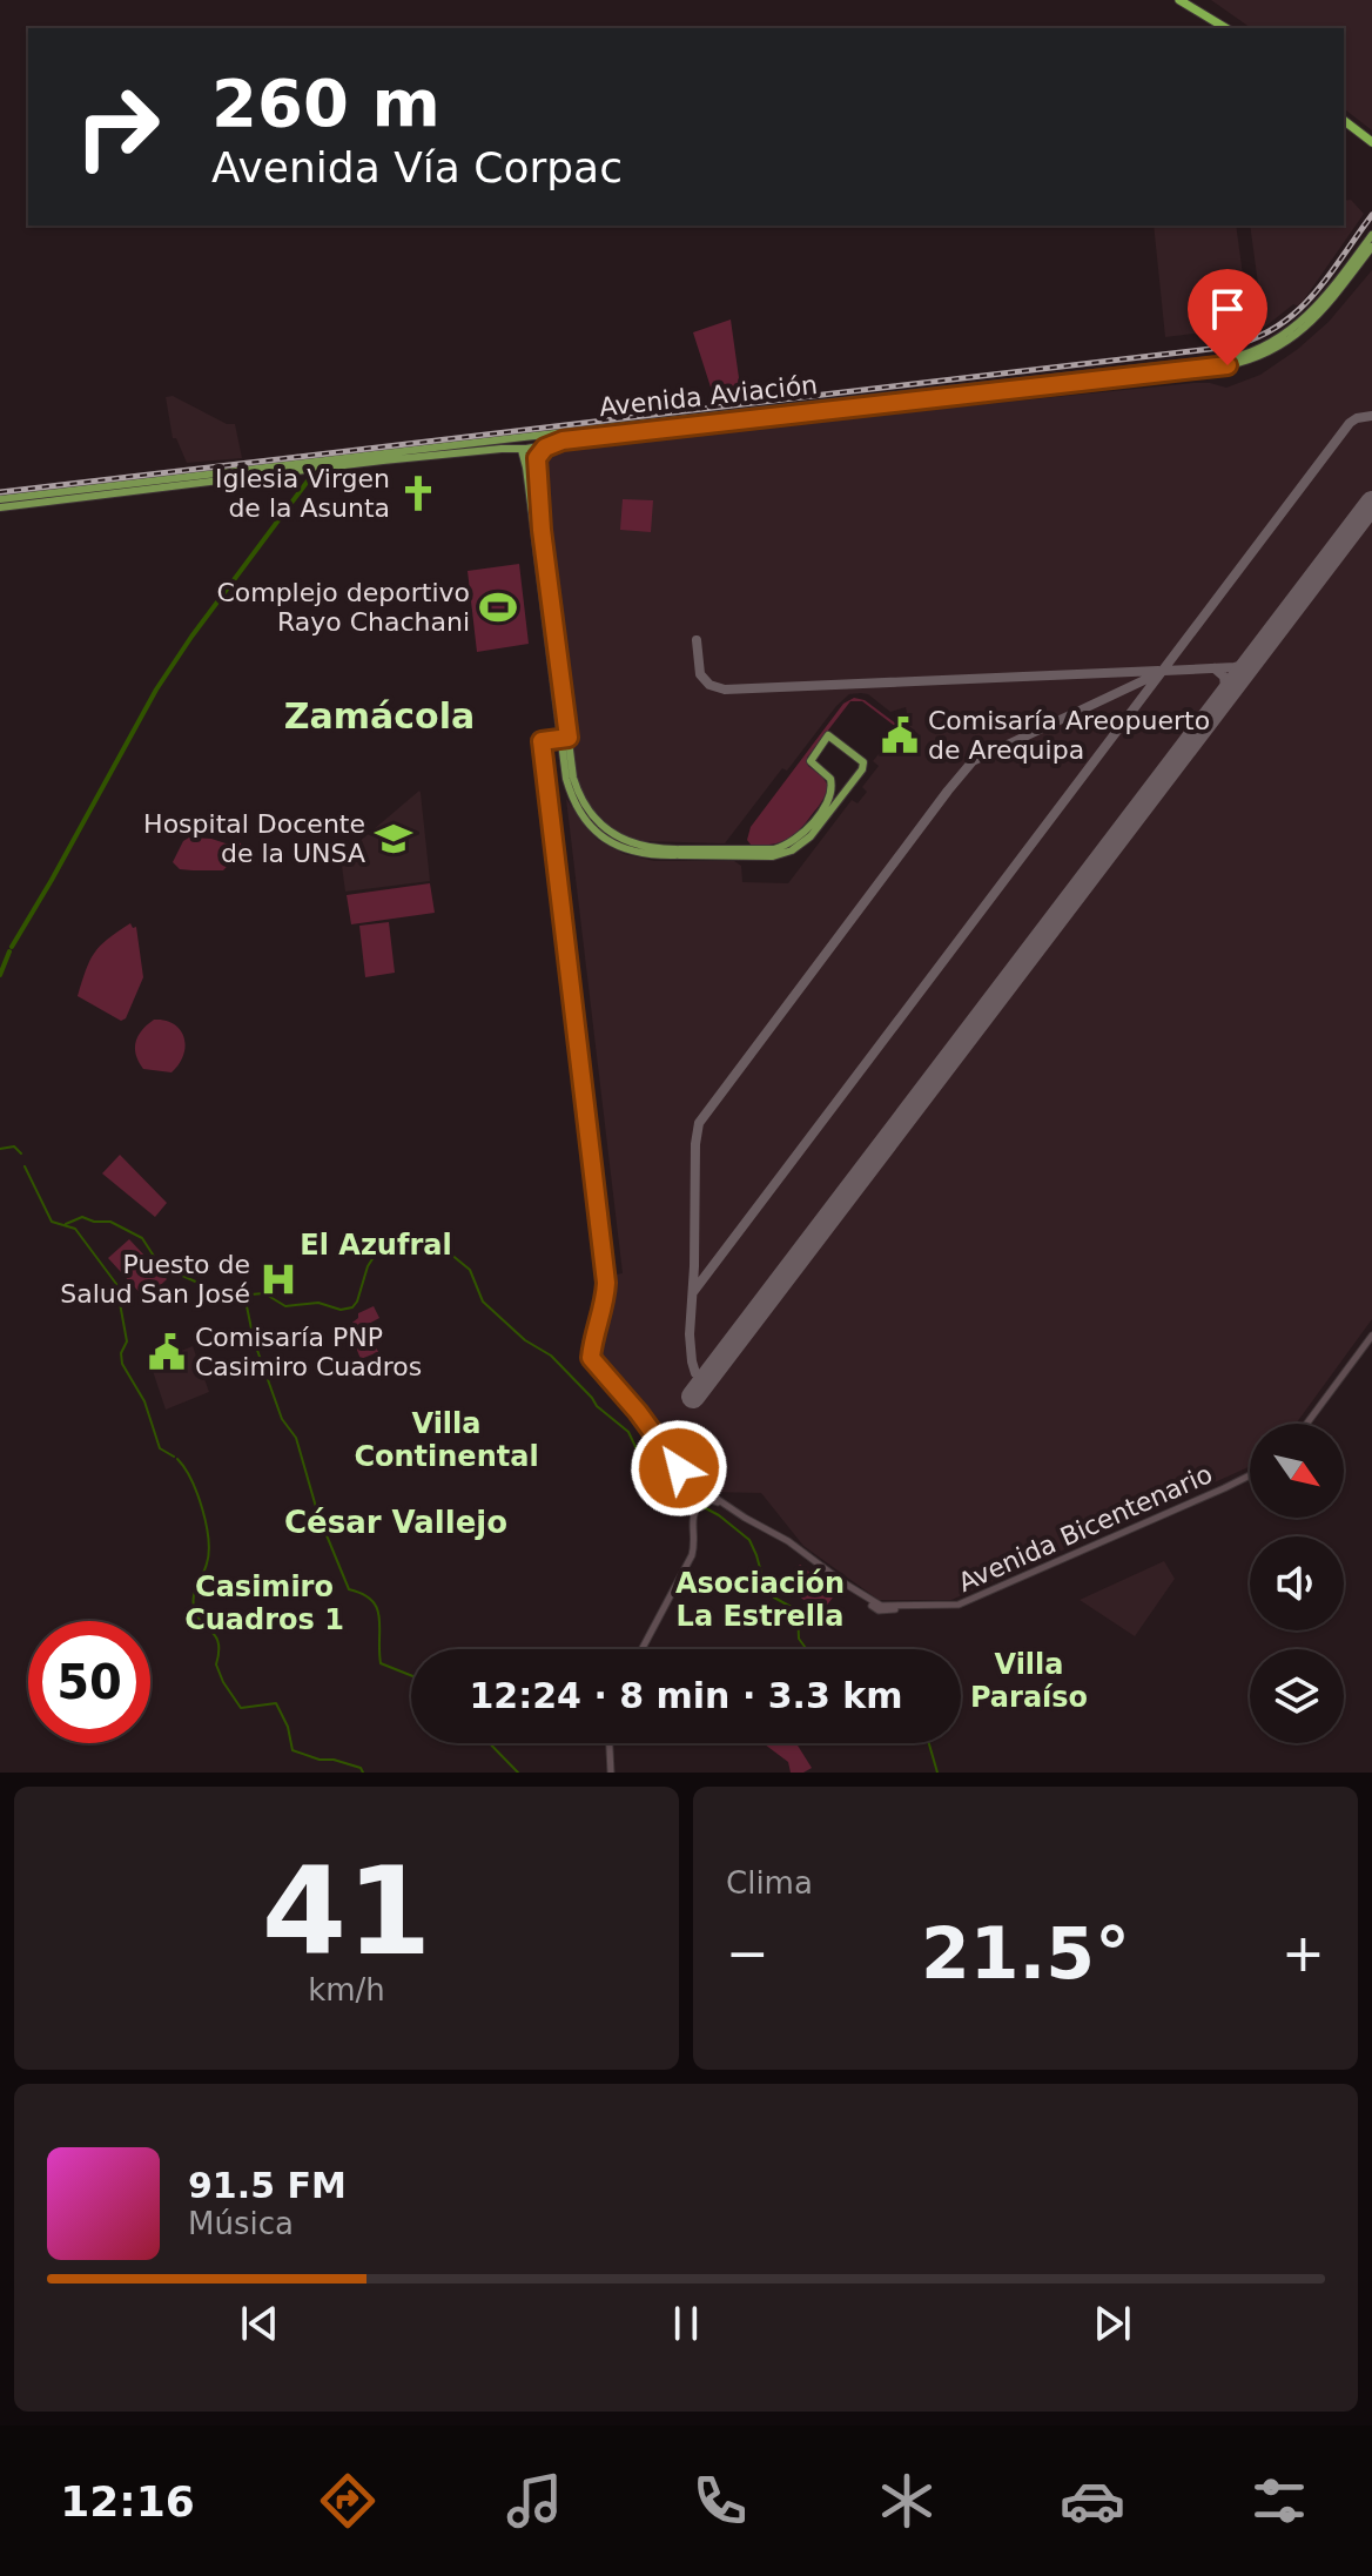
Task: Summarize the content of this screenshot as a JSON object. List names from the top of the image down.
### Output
{
  "streets": {
    "main road": ["Avenida Aviación", "Avenida Bicentenario"]
  },
  "districts": [
    "Zamácola",
    "El Azufral",
    "Villa Continental",
    "César Vallejo",
    "Asociación La Estrella",
    "Casimiro Cuadros 1",
    "Villa Paraíso"
  ],
  "places": {
    "church": ["Iglesia Virgen de la Asunta"],
    "sports": ["Complejo deportivo Rayo Chachani"],
    "public building": ["Comisaría Areopuerto de Arequipa", "Comisaría PNP Casimiro Cuadros"],
    "school or university": ["Hospital Docente de la UNSA"],
    "hospital": ["Puesto de Salud San José"]
  },
  "north": "bottom right",
  "page": {
    "turn": ["260 m", "Avenida Vía Corpac"],
    "limit": "50",
    "trip": "12:24 · 8 min · 3.3 km",
    "tile": [
      ["41", "km/h"],
      "Clima"
    ],
    "heat": ["−", "21.5°", "+"],
    "song": ["91.5 FM", "Música"],
    "tabs": "12:16"
  }
}
